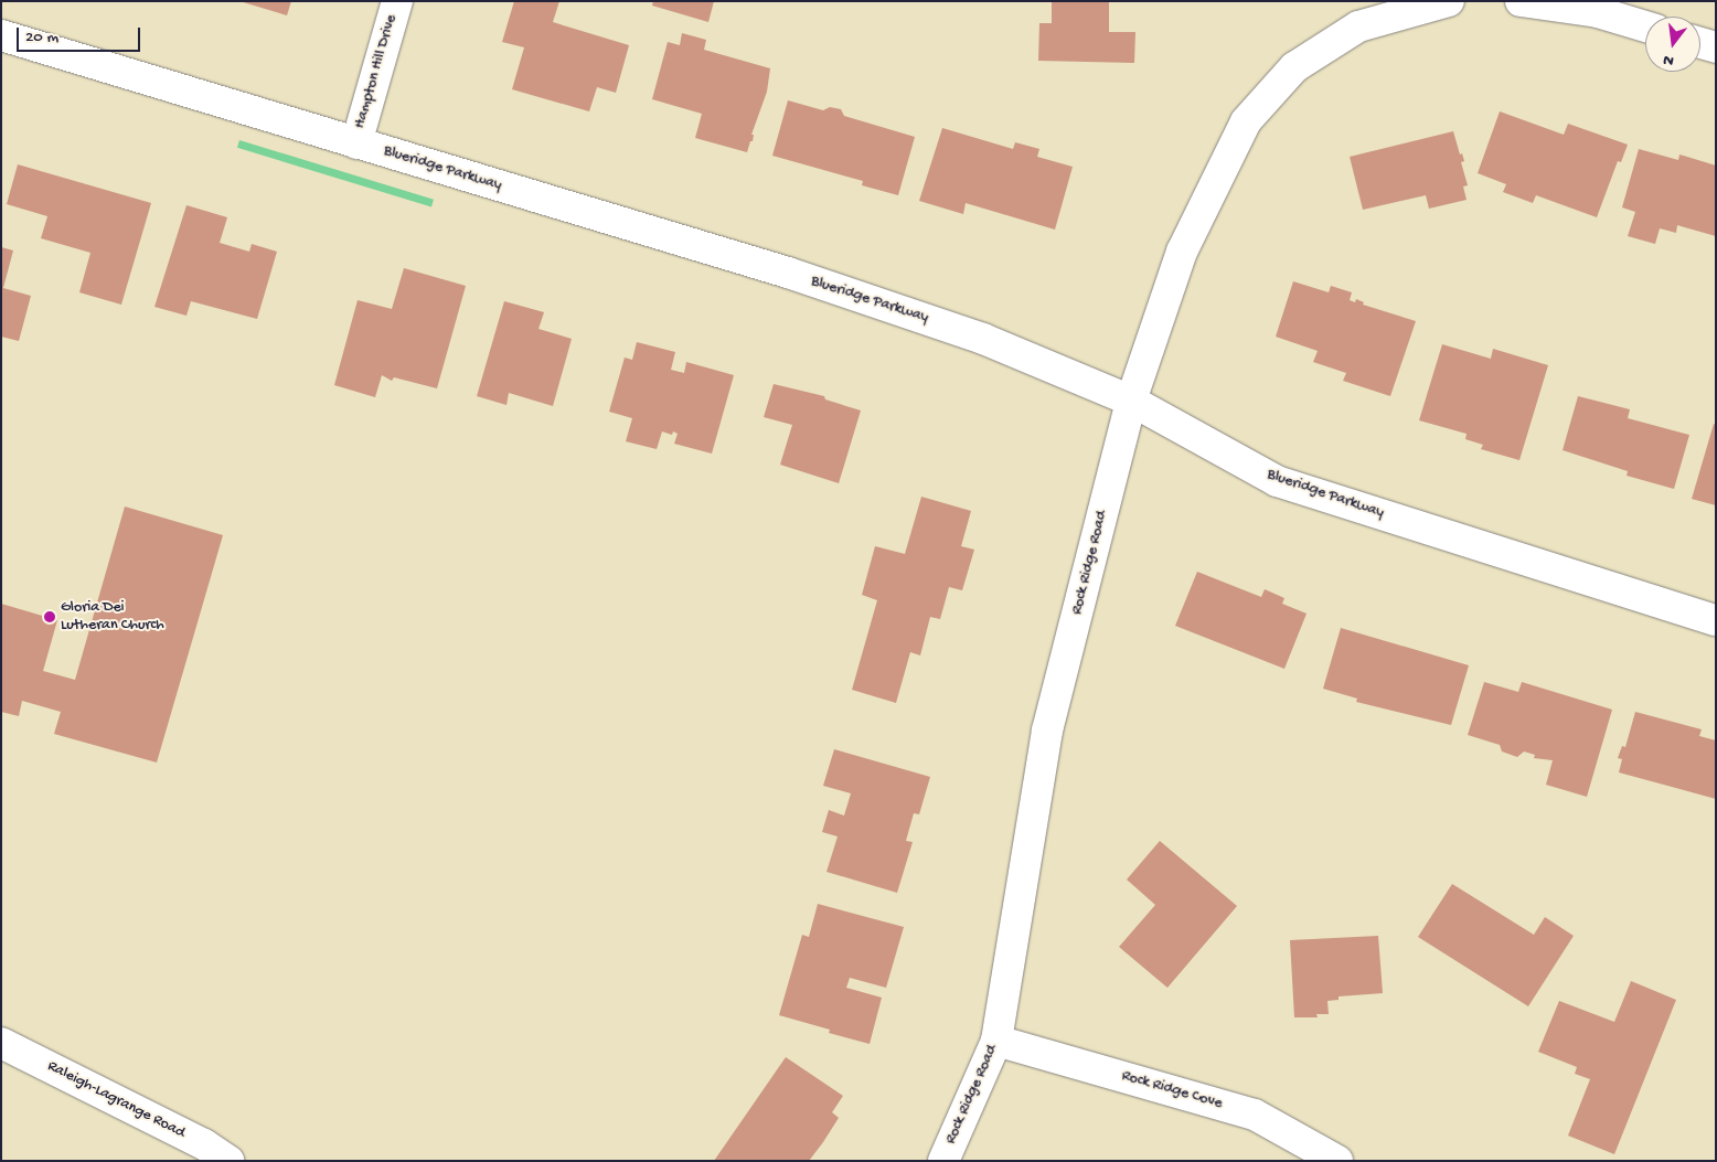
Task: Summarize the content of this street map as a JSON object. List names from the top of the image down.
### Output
{
  "streets": {
    "street": [
      "Hampton Hill Drive",
      "Blueridge Parkway",
      "Rock Ridge Road",
      "Rock Ridge Cove",
      "Raleigh-Lagrange Road"
    ]
  },
  "crossings": [
    ["Hampton Hill Drive", "Blueridge Parkway"],
    ["Blueridge Parkway", "Rock Ridge Road"],
    ["Rock Ridge Road", "Rock Ridge Cove"]
  ],
  "places": ["Gloria Dei Lutheran Church"],
  "scale_bar": "20 m",
  "north": "bottom"
}
